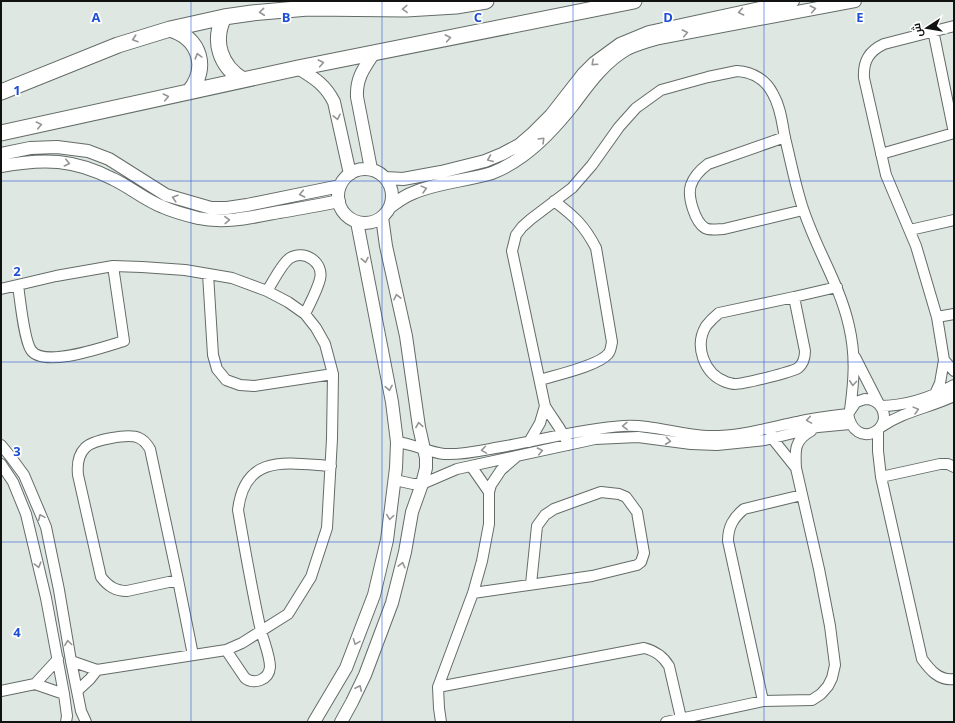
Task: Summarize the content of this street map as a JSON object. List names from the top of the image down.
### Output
{
  "north": "left",
  "grid": {
    "columns": [
      "A",
      "B",
      "C",
      "D",
      "E"
    ],
    "rows": [
      "1",
      "2",
      "3",
      "4"
    ]
  }
}
